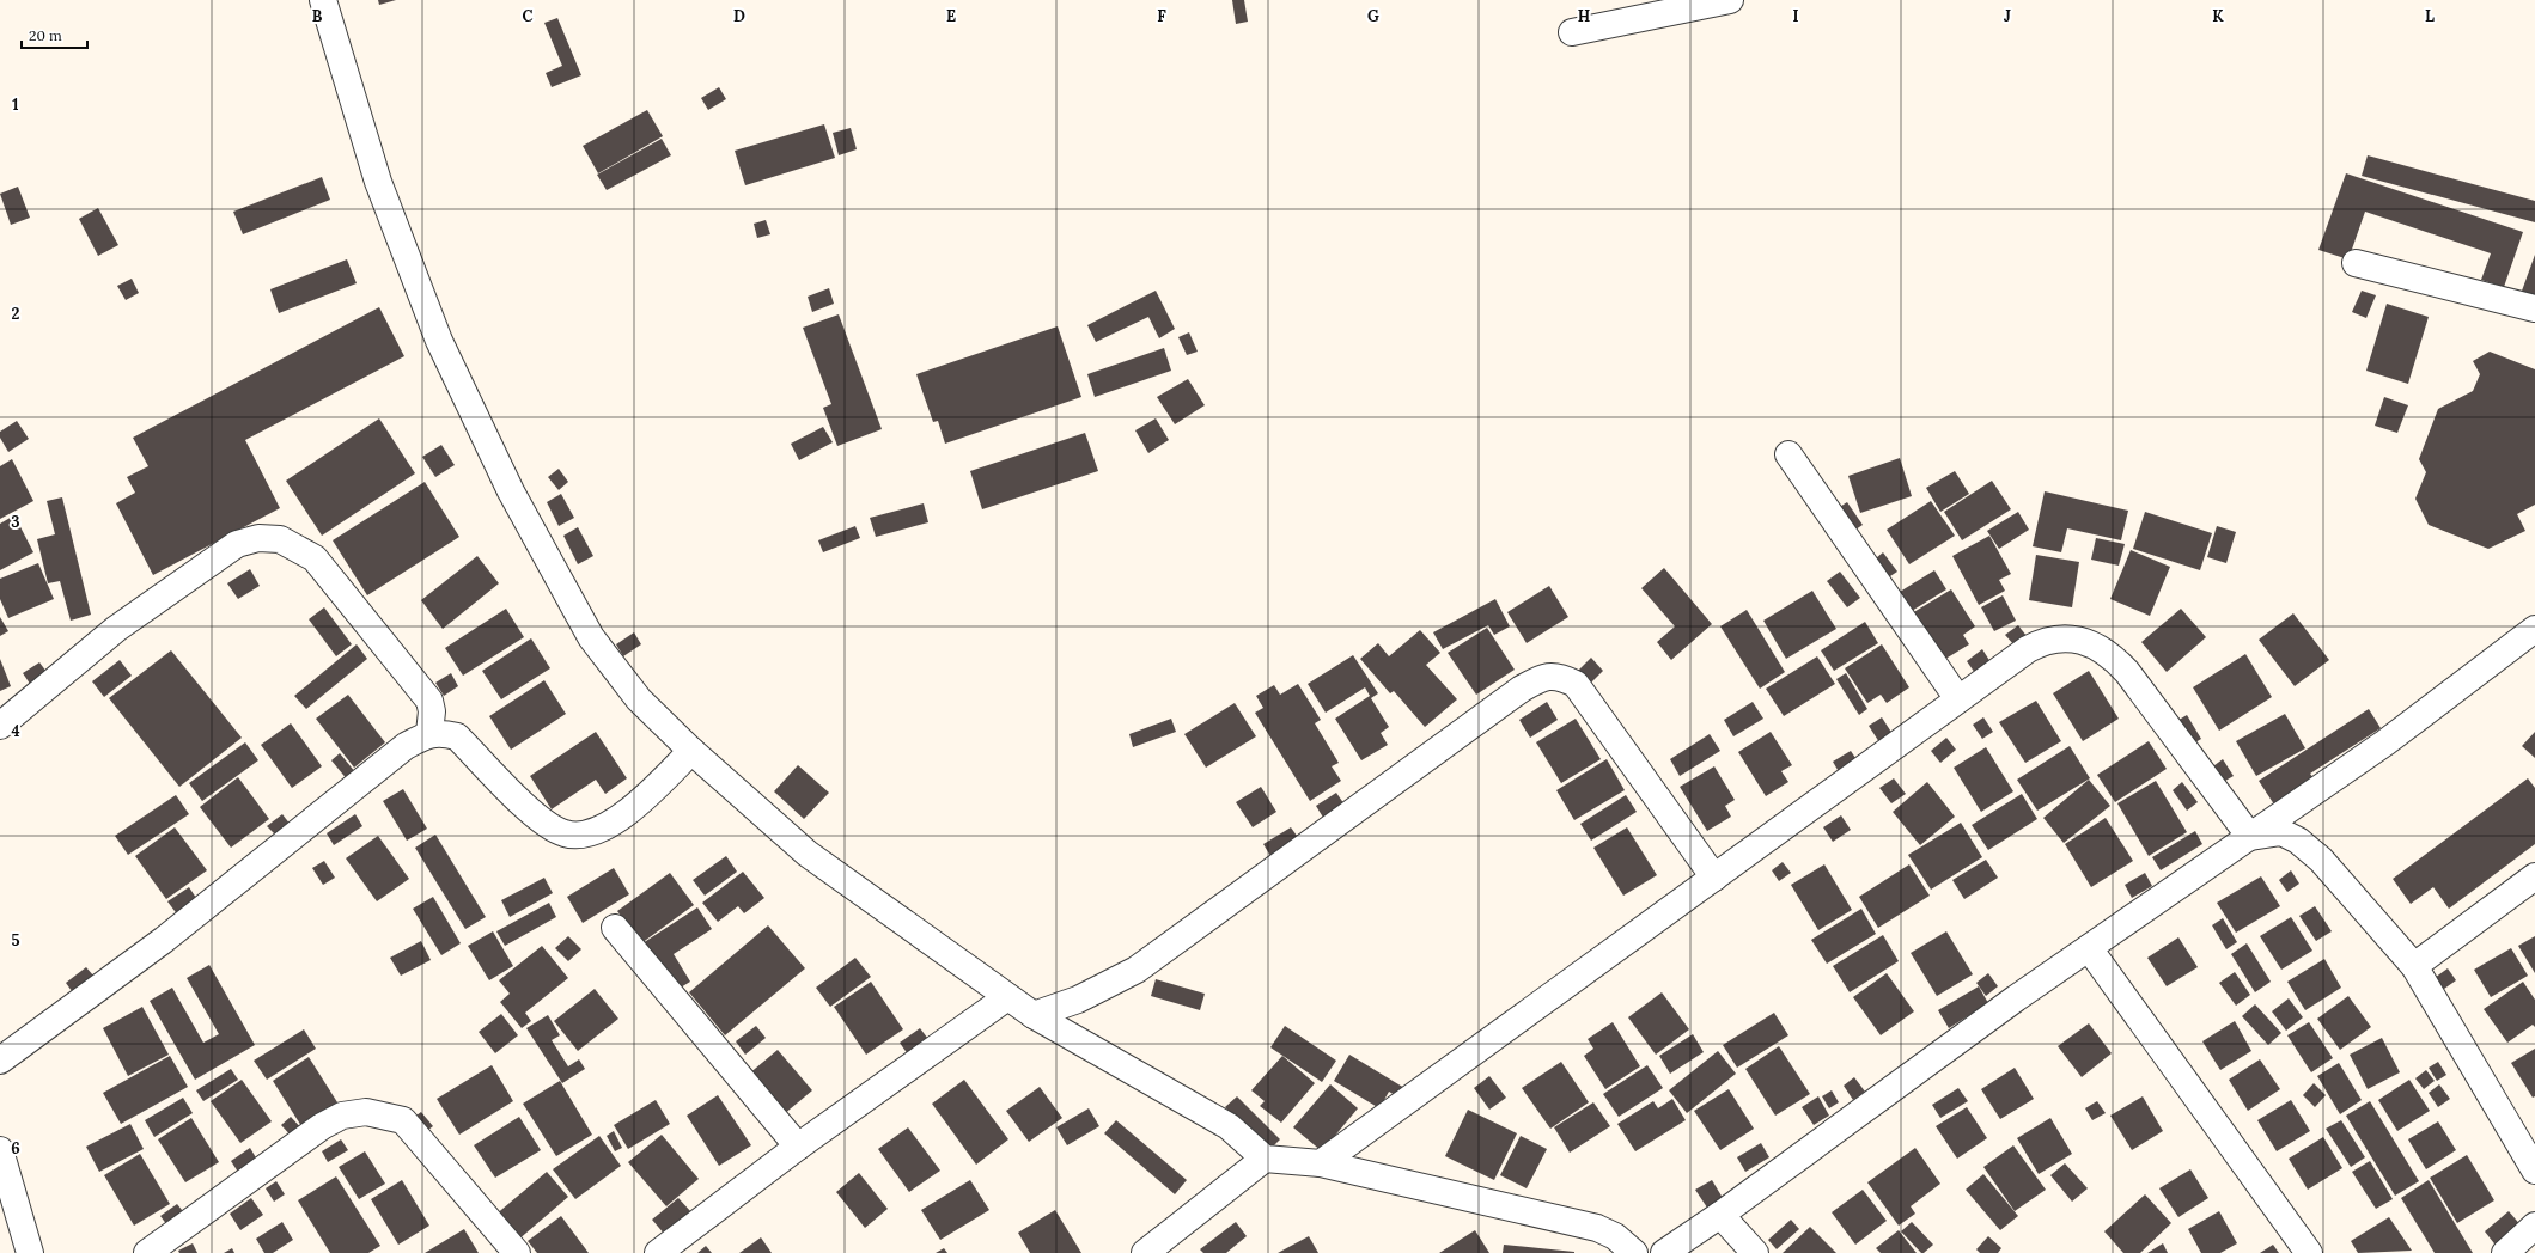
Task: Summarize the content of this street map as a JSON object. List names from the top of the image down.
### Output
{
  "scale_bar": "20 m",
  "grid": {
    "columns": [
      "B",
      "C",
      "D",
      "E",
      "F",
      "G",
      "H",
      "I",
      "J",
      "K",
      "L"
    ],
    "rows": [
      "1",
      "2",
      "3",
      "4",
      "5",
      "6"
    ]
  }
}
